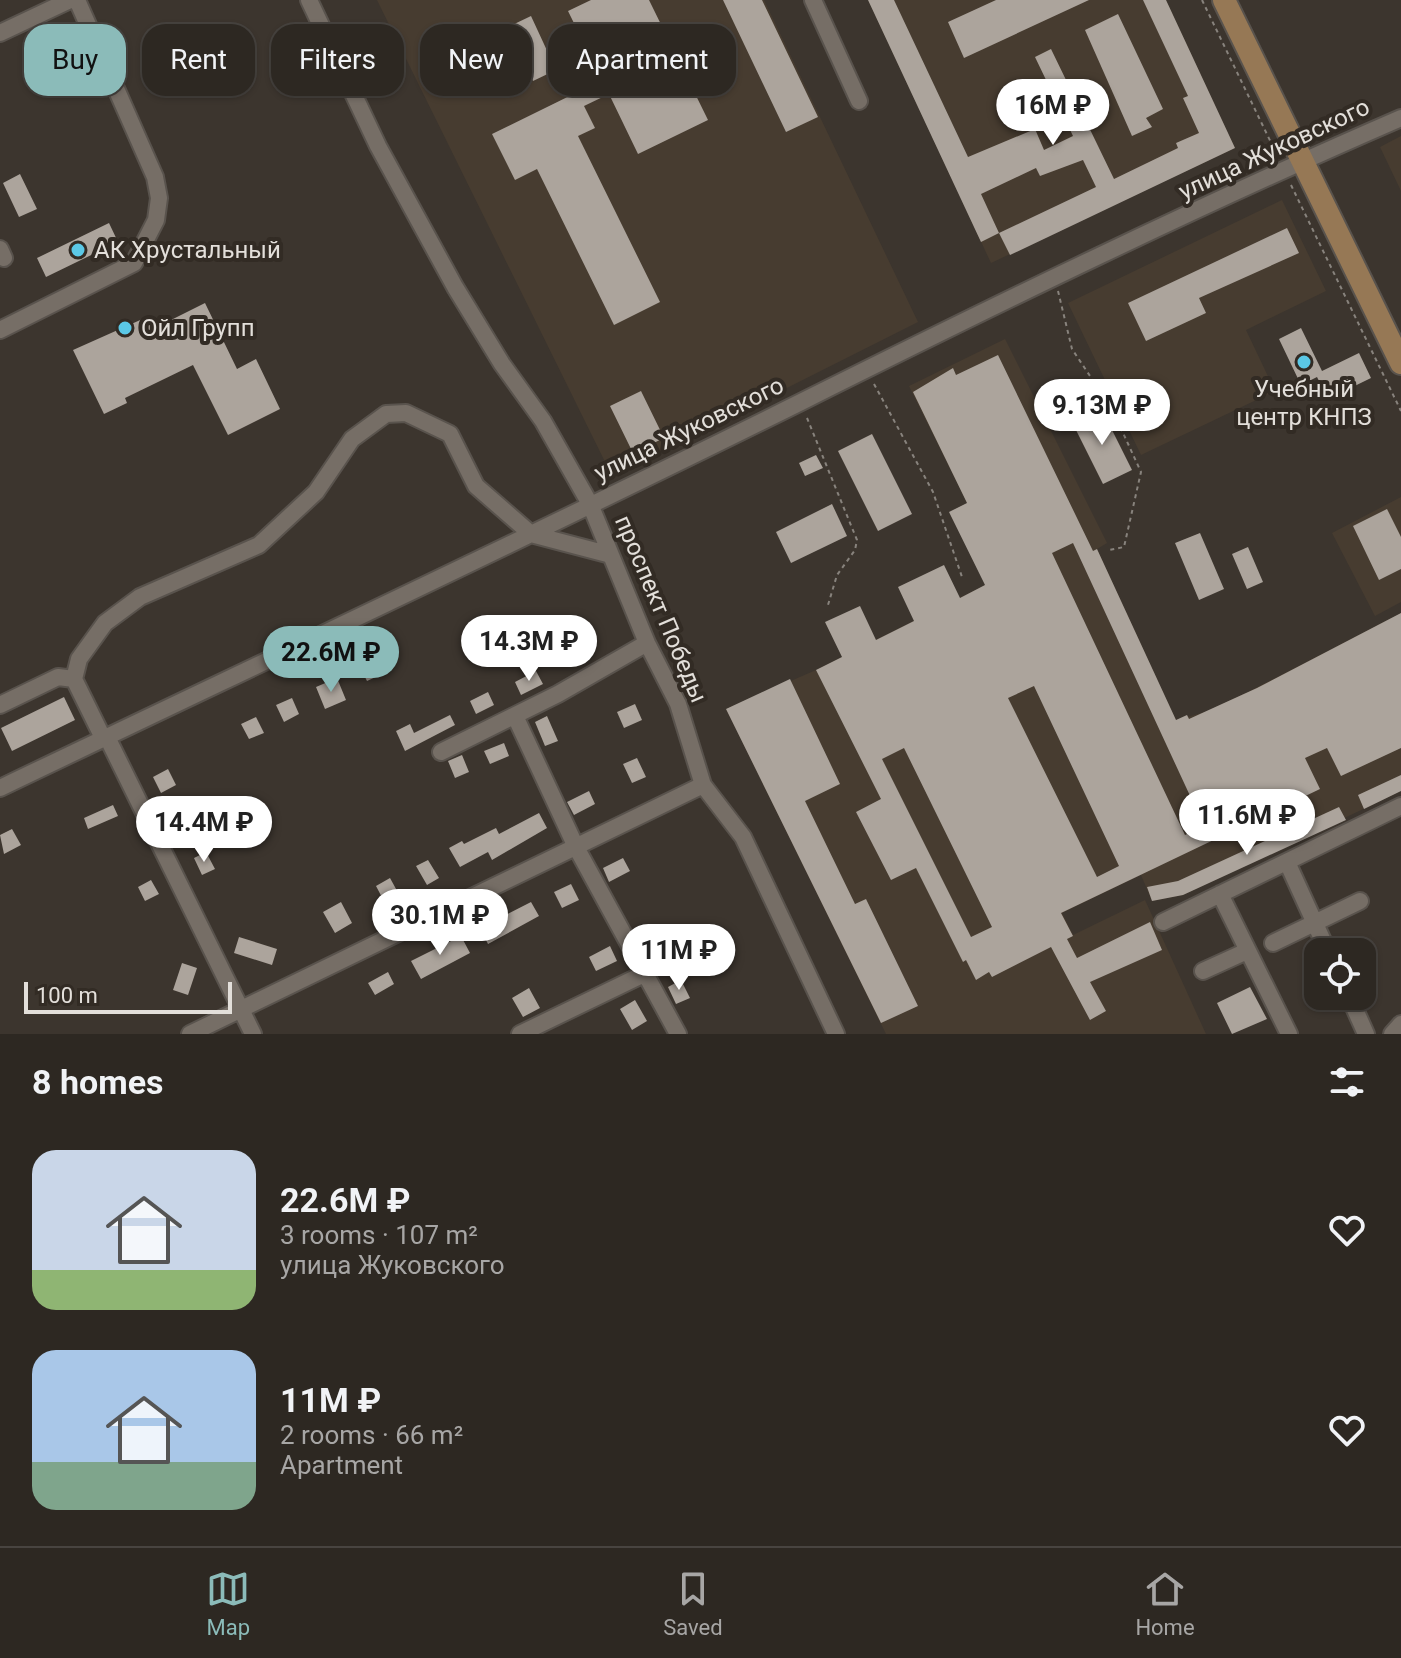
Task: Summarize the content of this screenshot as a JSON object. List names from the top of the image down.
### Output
{
  "streets": {
    "street": ["улица Жуковского", "проспект Победы"]
  },
  "crossings": [
    ["улица Жуковского", "проспект Победы"]
  ],
  "places": ["АК Хрустальный", "Ойл Групп", "Учебный центр КНПЗ"],
  "scale_bar": "100 m",
  "page": {
    "chip": [
      "Buy",
      "Rent",
      "Filters",
      "New",
      "Apartment"
    ],
    "price": [
      "16M ₽",
      "9.13M ₽",
      "14.3M ₽",
      "22.6M ₽",
      "11.6M ₽",
      "14.4M ₽",
      "30.1M ₽",
      "11M ₽"
    ],
    "scale": "100 m",
    "heading": "8 homes",
    "list": [
      {
        "name": "22.6M ₽",
        "note": "3 rooms · 107 m² · улица Жуковского"
      },
      {
        "name": "11M ₽",
        "note": "2 rooms · 66 m² · Apartment"
      }
    ],
    "tabs": ["Map", "Saved", "Home"]
  }
}
